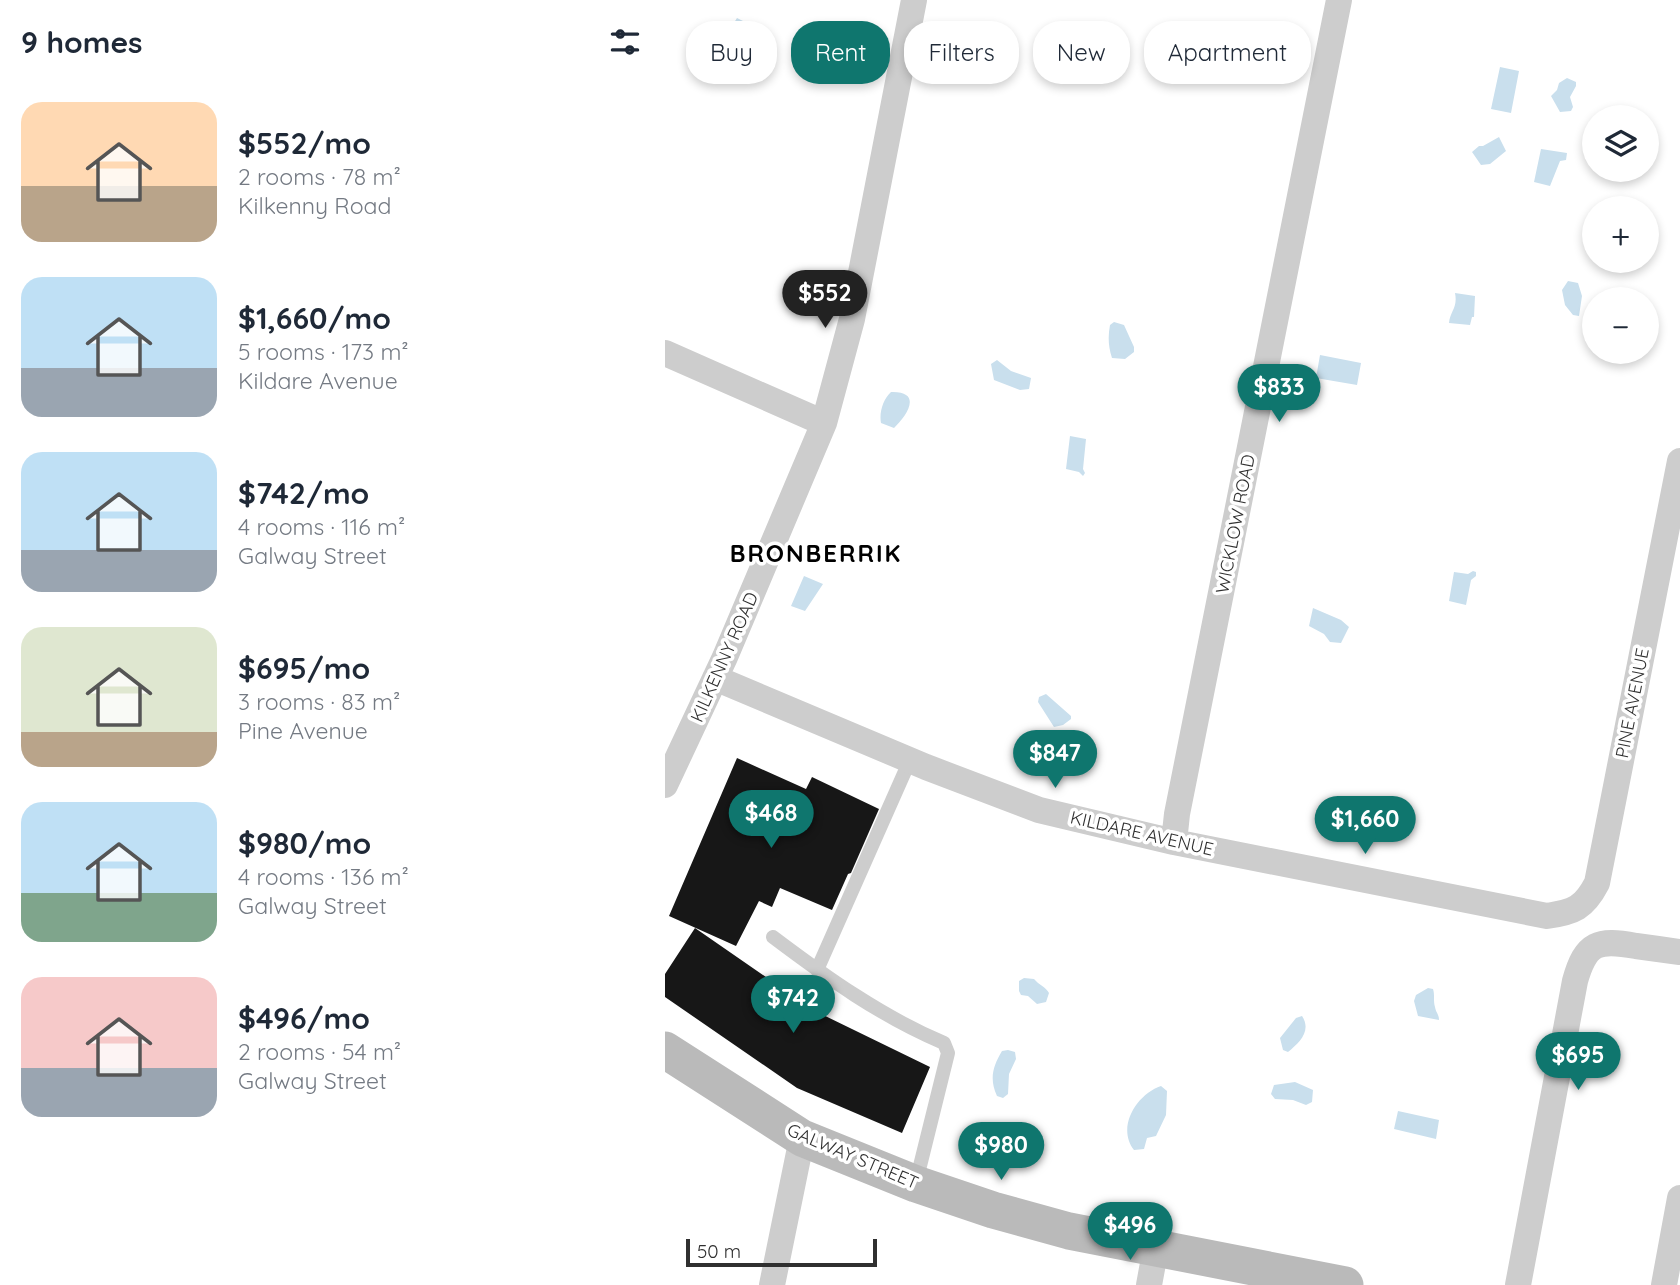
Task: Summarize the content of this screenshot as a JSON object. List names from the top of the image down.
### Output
{
  "streets": {
    "street": [
      "WICKLOW ROAD",
      "KILKENNY ROAD",
      "PINE AVENUE",
      "KILDARE AVENUE",
      "GALWAY STREET"
    ]
  },
  "crossings": [
    ["WICKLOW ROAD", "KILDARE AVENUE"],
    ["KILKENNY ROAD", "KILDARE AVENUE"],
    ["PINE AVENUE", "KILDARE AVENUE"]
  ],
  "districts": ["BRONBERRIK"],
  "scale_bar": "50 m",
  "page": {
    "heading": "9 homes",
    "chip": [
      "Buy",
      "Rent",
      "Filters",
      "New",
      "Apartment"
    ],
    "list": [
      {
        "name": "$552/mo",
        "note": "2 rooms · 78 m² · Kilkenny Road"
      },
      {
        "name": "$1,660/mo",
        "note": "5 rooms · 173 m² · Kildare Avenue"
      },
      {
        "name": "$742/mo",
        "note": "4 rooms · 116 m² · Galway Street"
      },
      {
        "name": "$695/mo",
        "note": "3 rooms · 83 m² · Pine Avenue"
      },
      {
        "name": "$980/mo",
        "note": "4 rooms · 136 m² · Galway Street"
      },
      {
        "name": "$496/mo",
        "note": "2 rooms · 54 m² · Galway Street"
      }
    ],
    "map_buttons": ["+", "−"],
    "price": [
      "$552",
      "$833",
      "$847",
      "$468",
      "$1,660",
      "$742",
      "$695",
      "$980",
      "$496"
    ],
    "scale": "50 m"
  }
}
